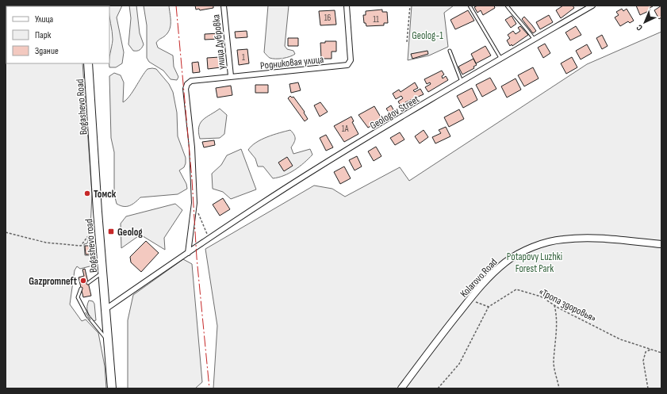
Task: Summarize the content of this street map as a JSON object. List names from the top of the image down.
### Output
{
  "streets": {
    "main road": ["Bogashevo road"],
    "street": [
      "улица Дубровка",
      "Родниковая улица",
      "Geologov Street",
      "Kolarovo Road"
    ],
    "path": ["«Тропа здоровья»"]
  },
  "crossings": [
    ["улица Дубровка", "Родниковая улица"],
    ["Geologov Street", "Bogashevo road"]
  ],
  "parks": ["Geolog-1", "Potapovy Luzhki Forest Park"],
  "places": {
    "other": ["Томск", "Gazpromneft"],
    "transit": ["Geolog"]
  },
  "house_numbers": [
    "16",
    "11",
    "1",
    "1А"
  ],
  "legend": ["Улица", "Парк", "Здание"],
  "north": "bottom left"
}
